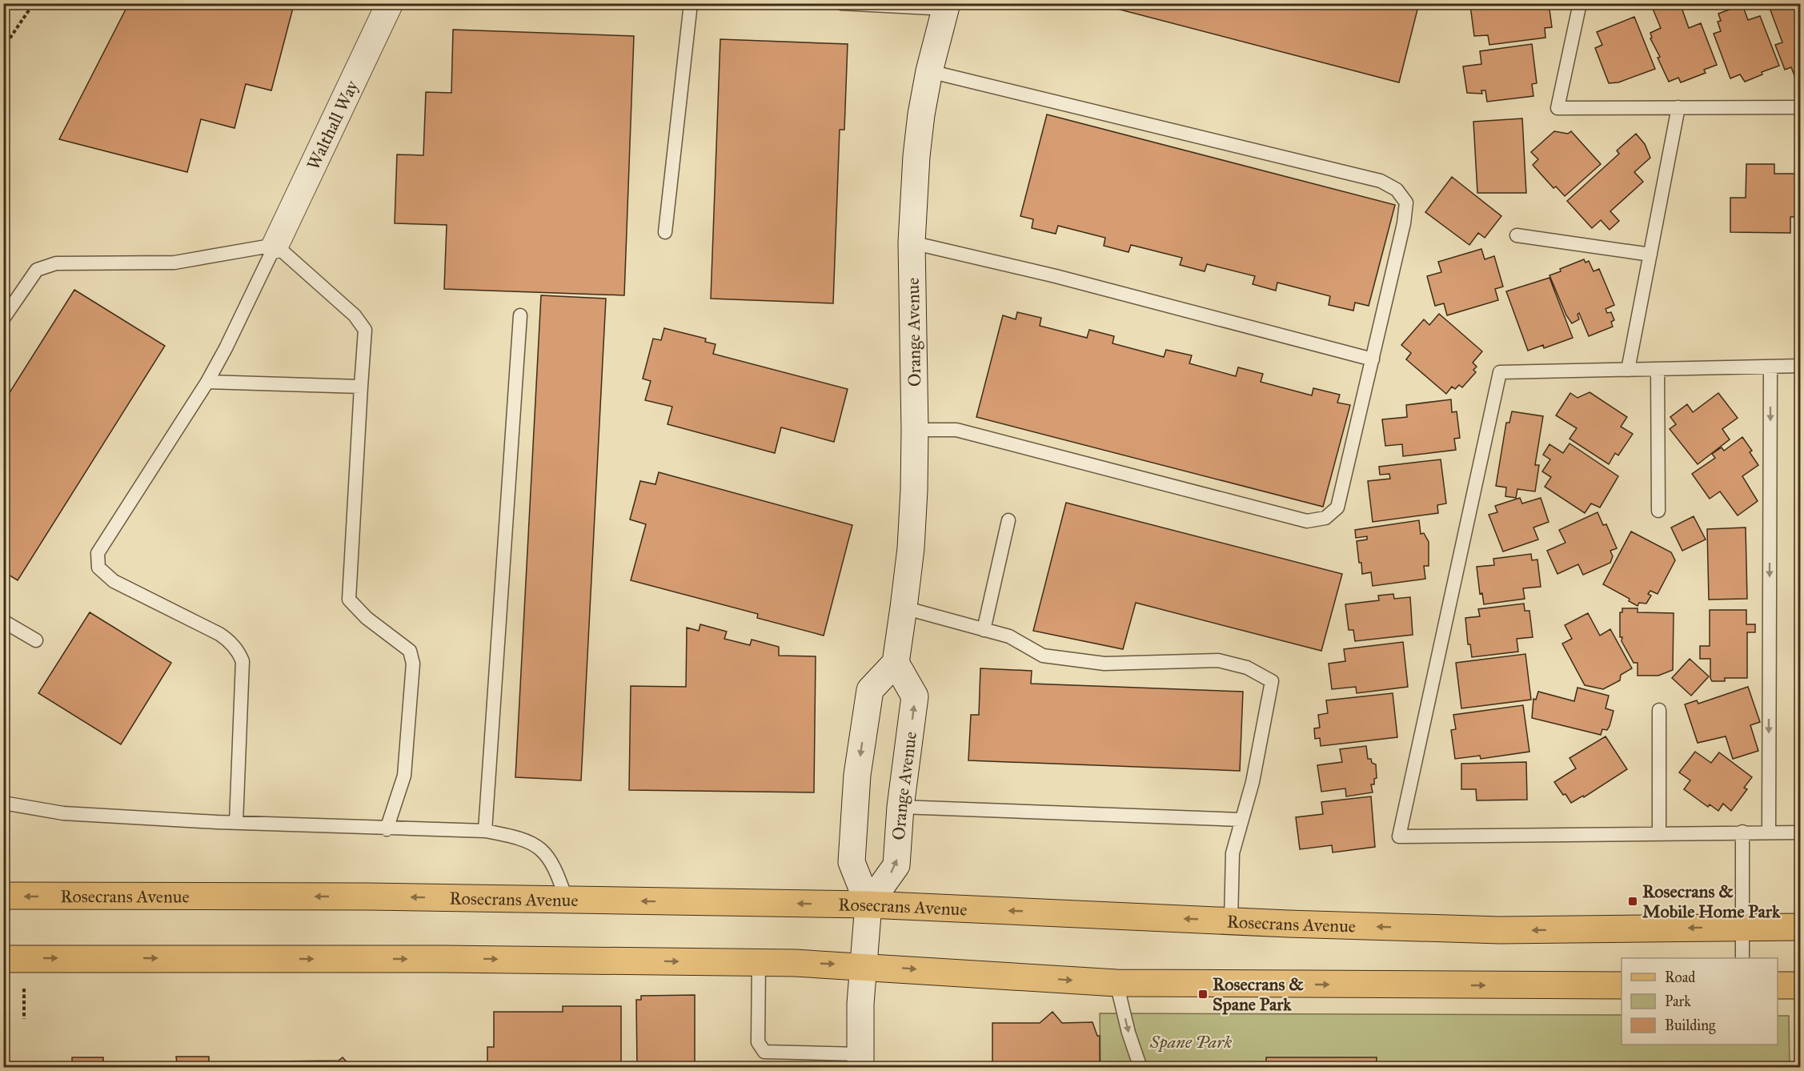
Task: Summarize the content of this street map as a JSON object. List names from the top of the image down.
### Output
{
  "streets": {
    "main road": ["Rosecrans Avenue"],
    "street": ["Walthall Way", "Orange Avenue"]
  },
  "crossings": [
    ["Orange Avenue", "Rosecrans Avenue"]
  ],
  "parks": ["Spane Park"],
  "places": {
    "transit": ["Rosecrans & Mobile Home Park", "Rosecrans & Spane Park"]
  },
  "legend": ["Road", "Park", "Building"]
}
